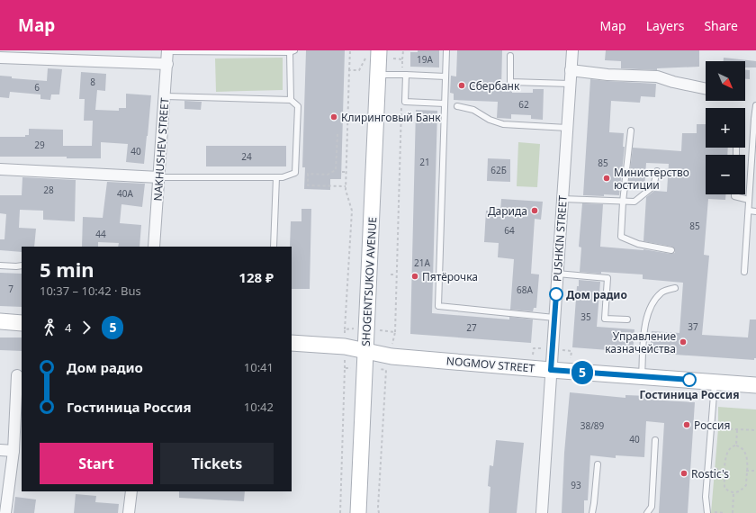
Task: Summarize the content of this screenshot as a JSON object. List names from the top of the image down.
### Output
{
  "streets": {
    "street": [
      "NAKHUSHEV STREET",
      "PUSHKIN STREET",
      "SHOGENTSUKOV AVENUE",
      "NOGMOV STREET"
    ]
  },
  "crossings": [
    ["PUSHKIN STREET", "NOGMOV STREET"],
    ["SHOGENTSUKOV AVENUE", "NOGMOV STREET"]
  ],
  "places": [
    "Сбербанк",
    "Клиринговый Банк",
    "Министерство юстиции",
    "Дарида",
    "Пятёрочка",
    "Дом радио",
    "Управление казначейства",
    "Гостиница Россия",
    "Россия",
    "Rostic's"
  ],
  "lines": ["bus line 5"],
  "house_numbers": [
    "19А",
    "8",
    "6",
    "62",
    "29",
    "40",
    "24",
    "21",
    "85",
    "62Б",
    "28",
    "40А",
    "85",
    "64",
    "44",
    "21А",
    "7",
    "68А",
    "35",
    "37",
    "27",
    "38/89",
    "40",
    "93"
  ],
  "north": "bottom right",
  "page": {
    "header": "Map",
    "nav": ["Map", "Layers", "Share"],
    "on_map": "5",
    "map_buttons": ["+", "−"],
    "heading": ["5 min", "10:37 – 10:42 · Bus", "128 ₽"],
    "legs": ["4", "5"],
    "list": [
      {
        "name": "Дом радио",
        "value": "10:41"
      },
      {
        "name": "Гостиница Россия",
        "value": "10:42"
      }
    ],
    "buttons": ["Start", "Tickets"]
  }
}
